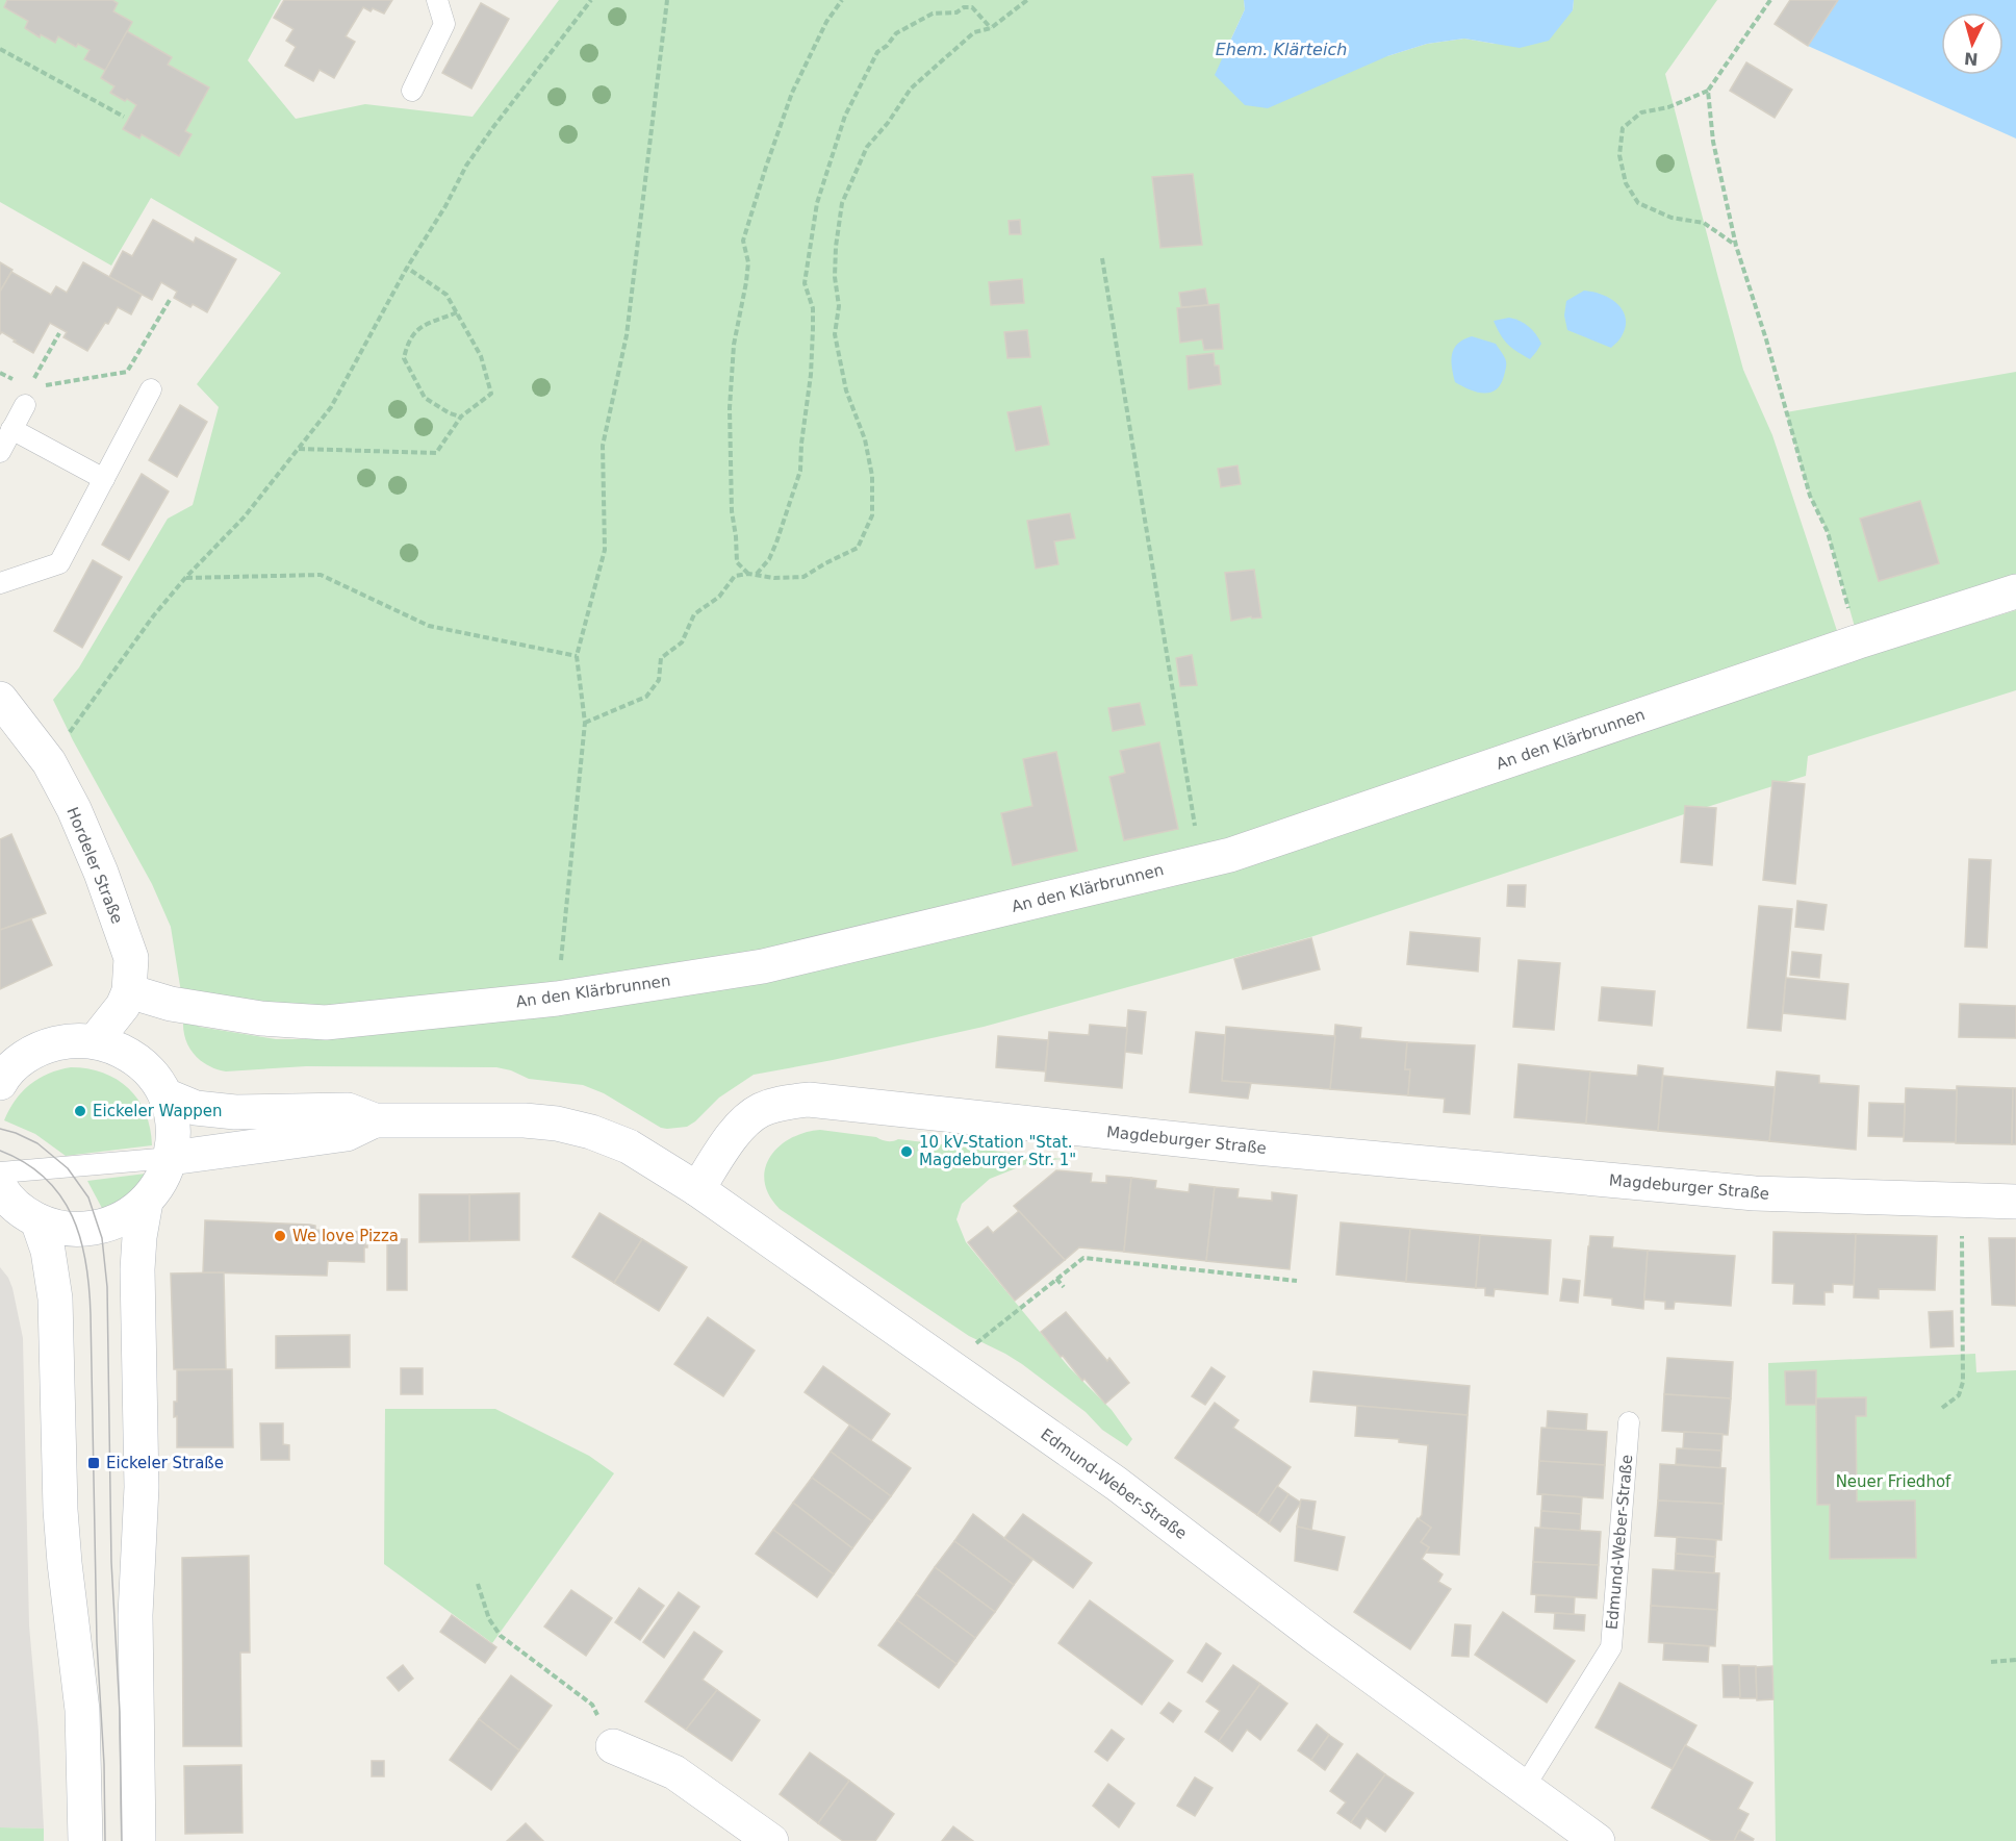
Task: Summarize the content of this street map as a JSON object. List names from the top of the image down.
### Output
{
  "streets": {
    "street": [
      "An den Klärbrunnen",
      "Hordeler Straße",
      "Magdeburger Straße",
      "Edmund-Weber-Straße"
    ]
  },
  "crossings": [
    ["An den Klärbrunnen", "Hordeler Straße"],
    ["Magdeburger Straße", "Edmund-Weber-Straße"]
  ],
  "water": ["Ehem. Klärteich"],
  "parks": ["Neuer Friedhof"],
  "places": {
    "other": ["Eickeler Wappen", "10 kV-Station \"Stat. Magdeburger Str. 1\"", "We love Pizza"],
    "transit": ["Eickeler Straße"]
  },
  "north": "bottom"
}
